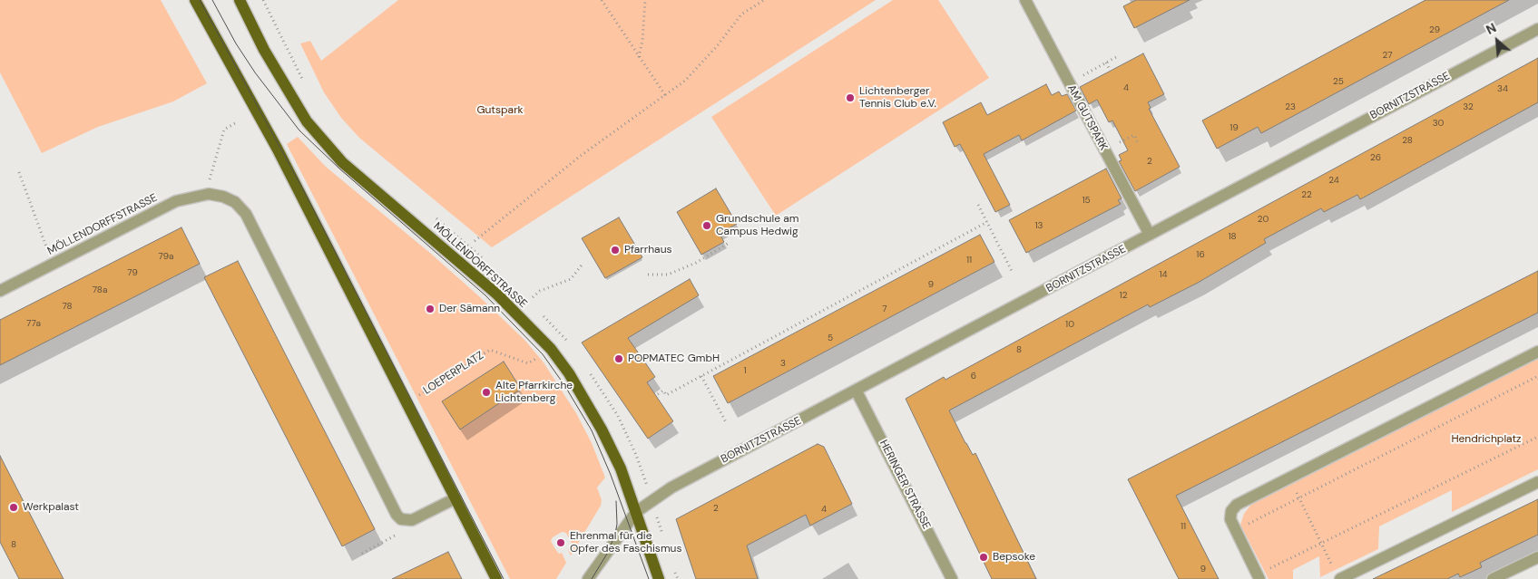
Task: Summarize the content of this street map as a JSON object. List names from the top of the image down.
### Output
{
  "streets": {
    "main road": ["MÖLLENDORFFSTRASSE"],
    "street": ["BORNITZSTRASSE", "AM GUTSPARK", "HERINGER STRASSE"],
    "path": ["LOEPERPLATZ"]
  },
  "crossings": [
    ["BORNITZSTRASSE", "AM GUTSPARK"],
    ["BORNITZSTRASSE", "MÖLLENDORFFSTRASSE"],
    ["BORNITZSTRASSE", "HERINGER STRASSE"],
    ["MÖLLENDORFFSTRASSE", "LOEPERPLATZ"]
  ],
  "parks": ["Gutspark", "Hendrichplatz"],
  "places": [
    "Lichtenberger Tennis Club e.V.",
    "Grundschule am Campus Hedwig",
    "Pfarrhaus",
    "Der Sämann",
    "POPMATEC GmbH",
    "Alte Pfarrkirche Lichtenberg",
    "Werkpalast",
    "Ehrenmal für die Opfer des Faschismus",
    "Bepsoke"
  ],
  "house_numbers": [
    "29",
    "27",
    "25",
    "4",
    "34",
    "23",
    "32",
    "30",
    "19",
    "28",
    "26",
    "2",
    "24",
    "22",
    "15",
    "20",
    "13",
    "18",
    "16",
    "79a",
    "11",
    "79",
    "14",
    "9",
    "78a",
    "12",
    "78",
    "7",
    "77a",
    "10",
    "5",
    "8",
    "3",
    "1",
    "6",
    "2",
    "4",
    "11",
    "8",
    "9"
  ],
  "north": "top left"
}
